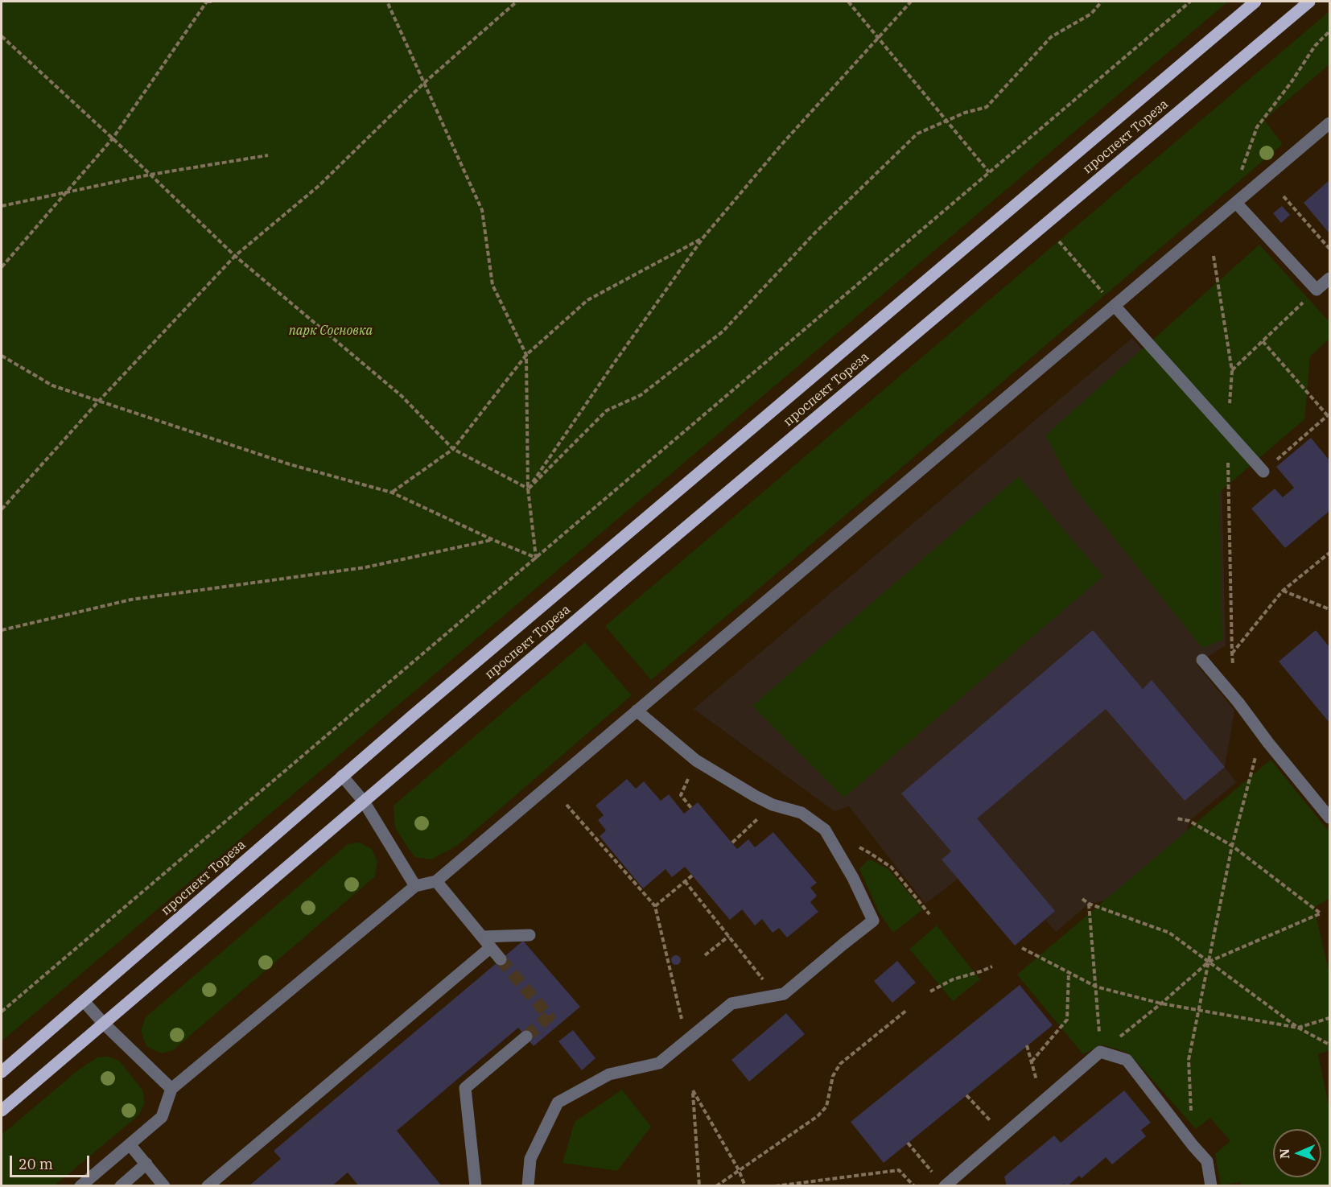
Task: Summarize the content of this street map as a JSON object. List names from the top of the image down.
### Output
{
  "streets": {
    "main road": ["проспект Тореза"]
  },
  "parks": ["парк Сосновка"],
  "scale_bar": "20 m",
  "north": "left"
}
